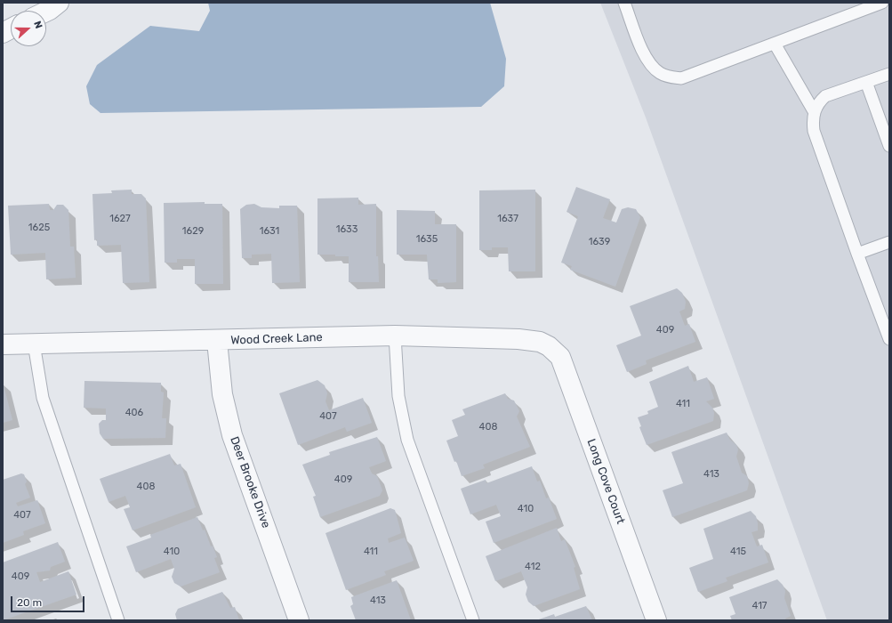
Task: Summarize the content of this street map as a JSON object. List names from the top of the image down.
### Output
{
  "streets": {
    "street": ["Wood Creek Lane", "Long Cove Court", "Deer Brooke Drive"]
  },
  "crossings": [
    ["Wood Creek Lane", "Long Cove Court"],
    ["Wood Creek Lane", "Deer Brooke Drive"]
  ],
  "house_numbers": [
    "1627",
    "1637",
    "1625",
    "1633",
    "1629",
    "1631",
    "1635",
    "1639",
    "409",
    "411",
    "406",
    "407",
    "408",
    "413",
    "409",
    "408",
    "410",
    "407",
    "410",
    "411",
    "415",
    "412",
    "409",
    "413",
    "417"
  ],
  "scale_bar": "20 m",
  "north": "right"
}
